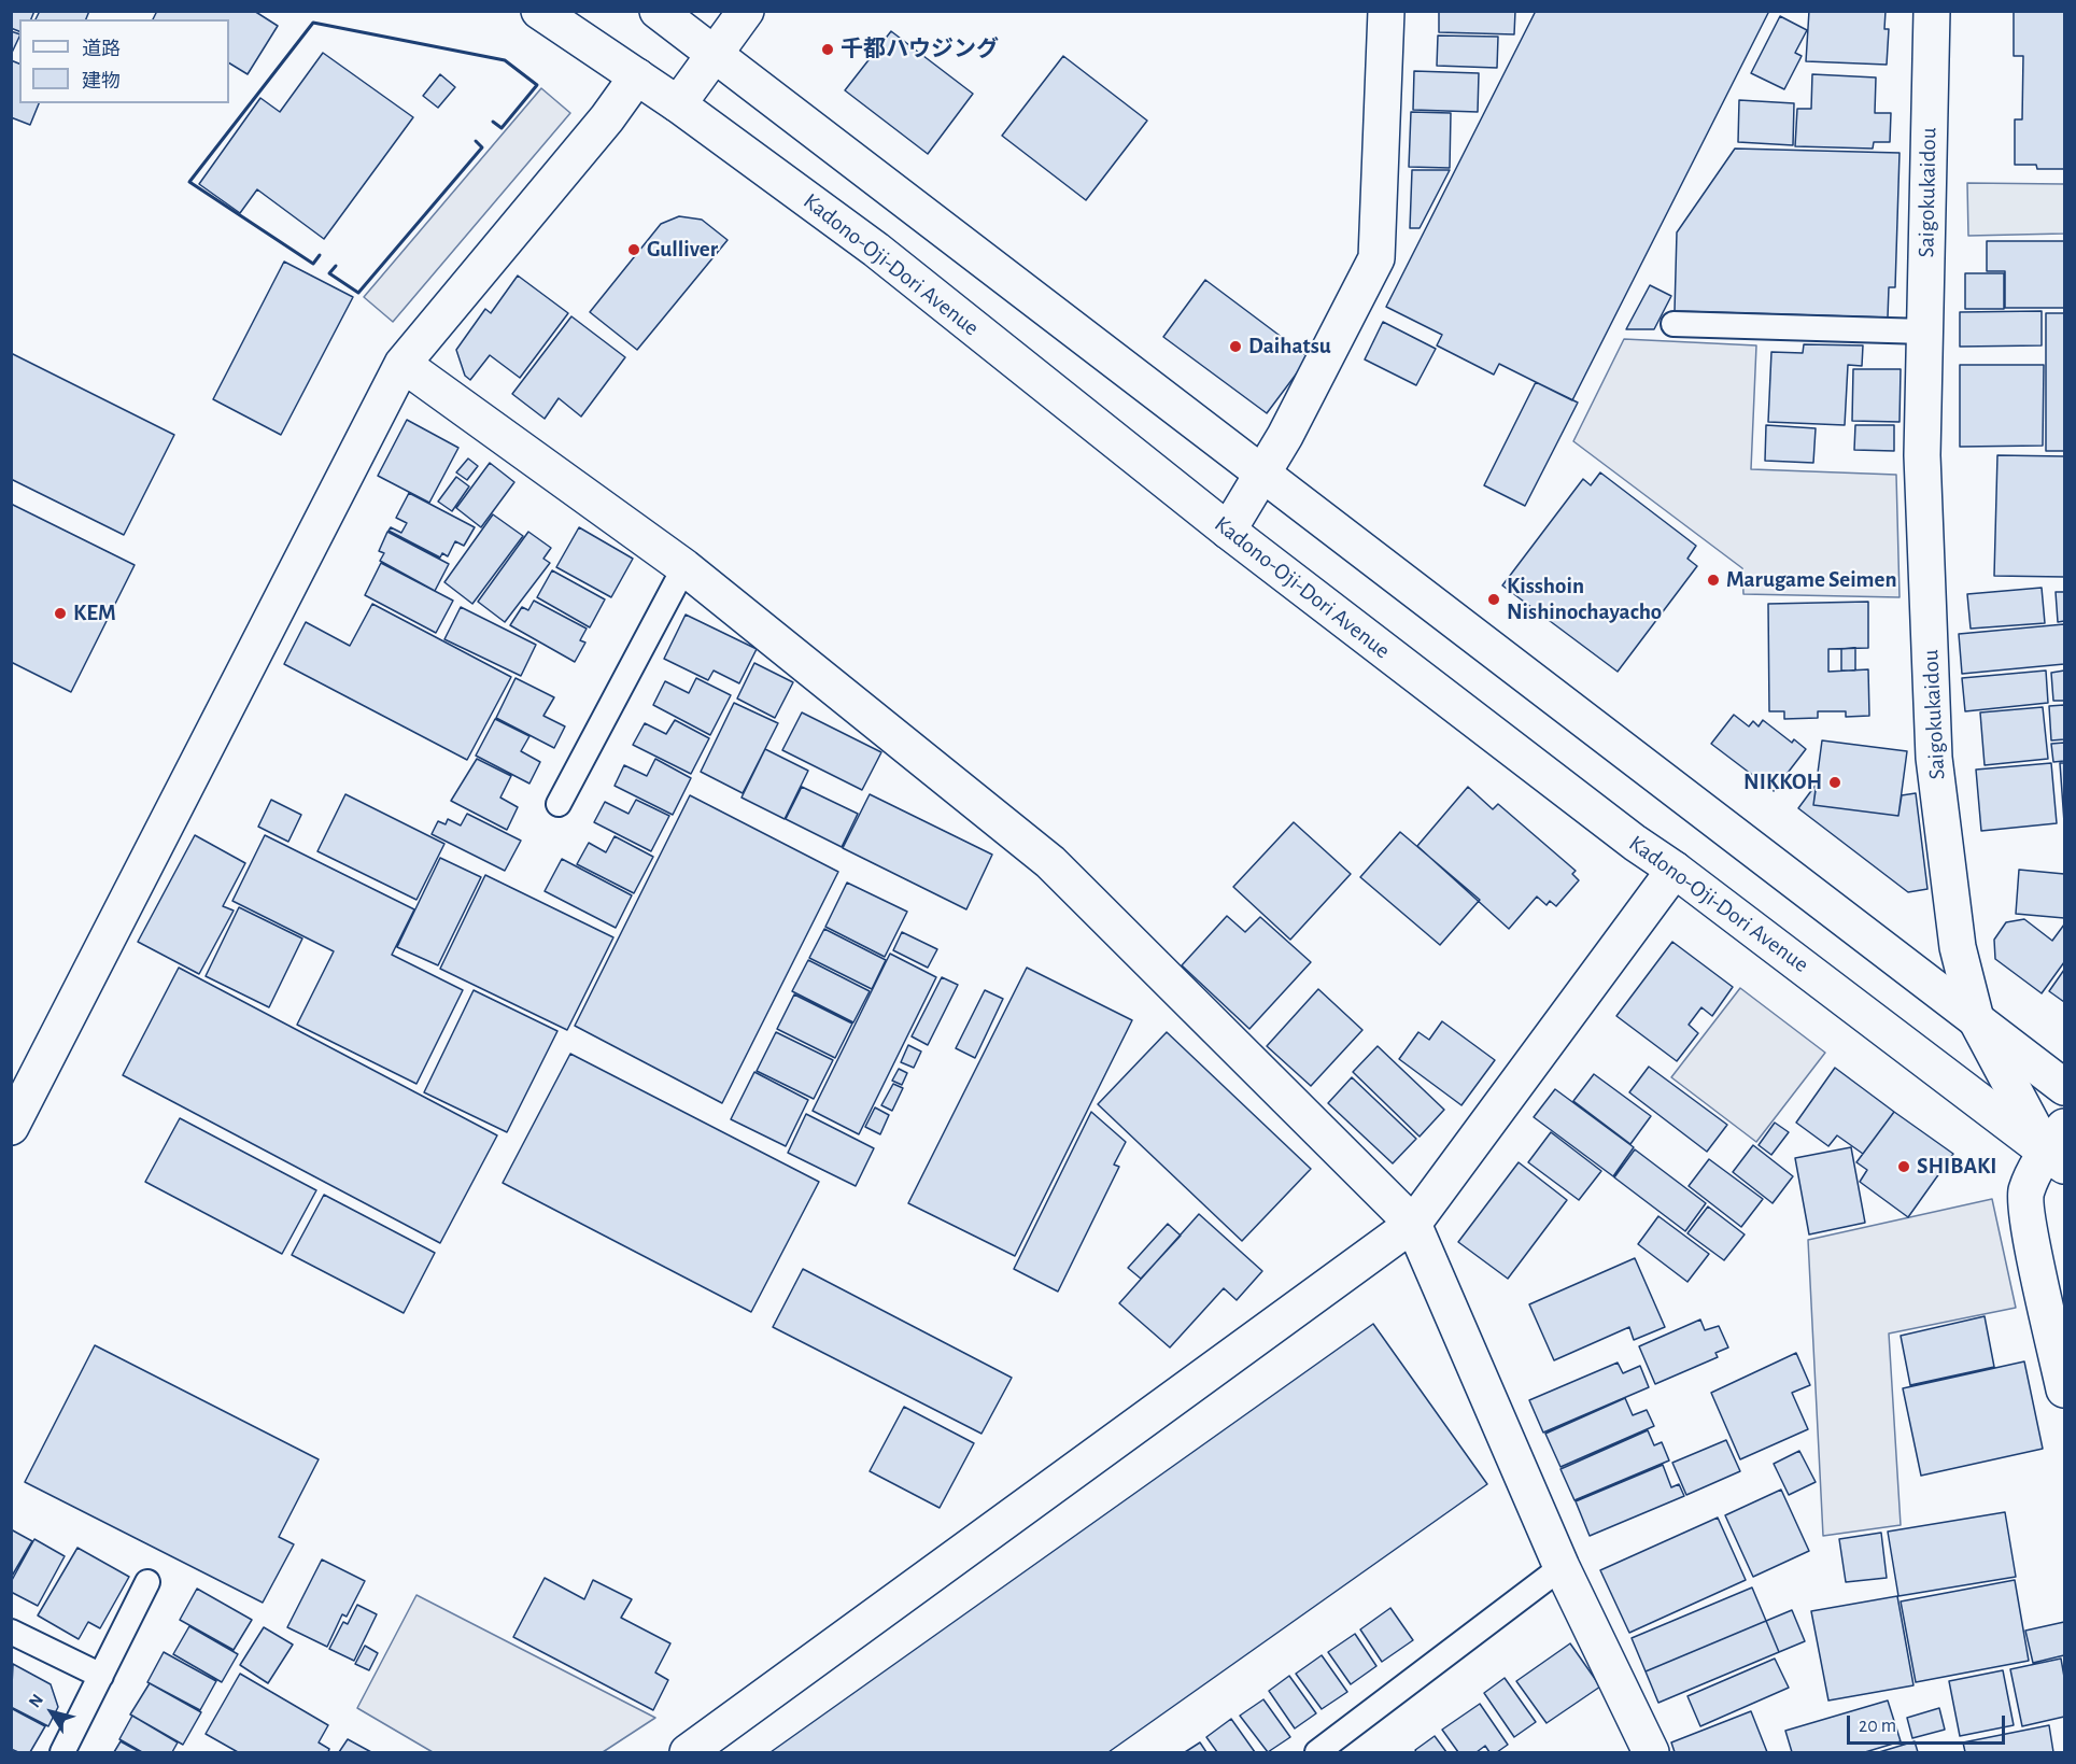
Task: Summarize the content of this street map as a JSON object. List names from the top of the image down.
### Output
{
  "streets": {
    "main road": ["Saigokukaidou", "Kadono-Oji-Dori Avenue"]
  },
  "crossings": [
    ["Saigokukaidou", "Kadono-Oji-Dori Avenue"]
  ],
  "places": [
    "千都ハウジング",
    "Gulliver",
    "Daihatsu",
    "Marugame Seimen",
    "Kisshoin Nishinochayacho",
    "KEM",
    "NIKKOH",
    "SHIBAKI"
  ],
  "legend": ["道路", "建物"],
  "scale_bar": "20 m",
  "north": "top left"
}
